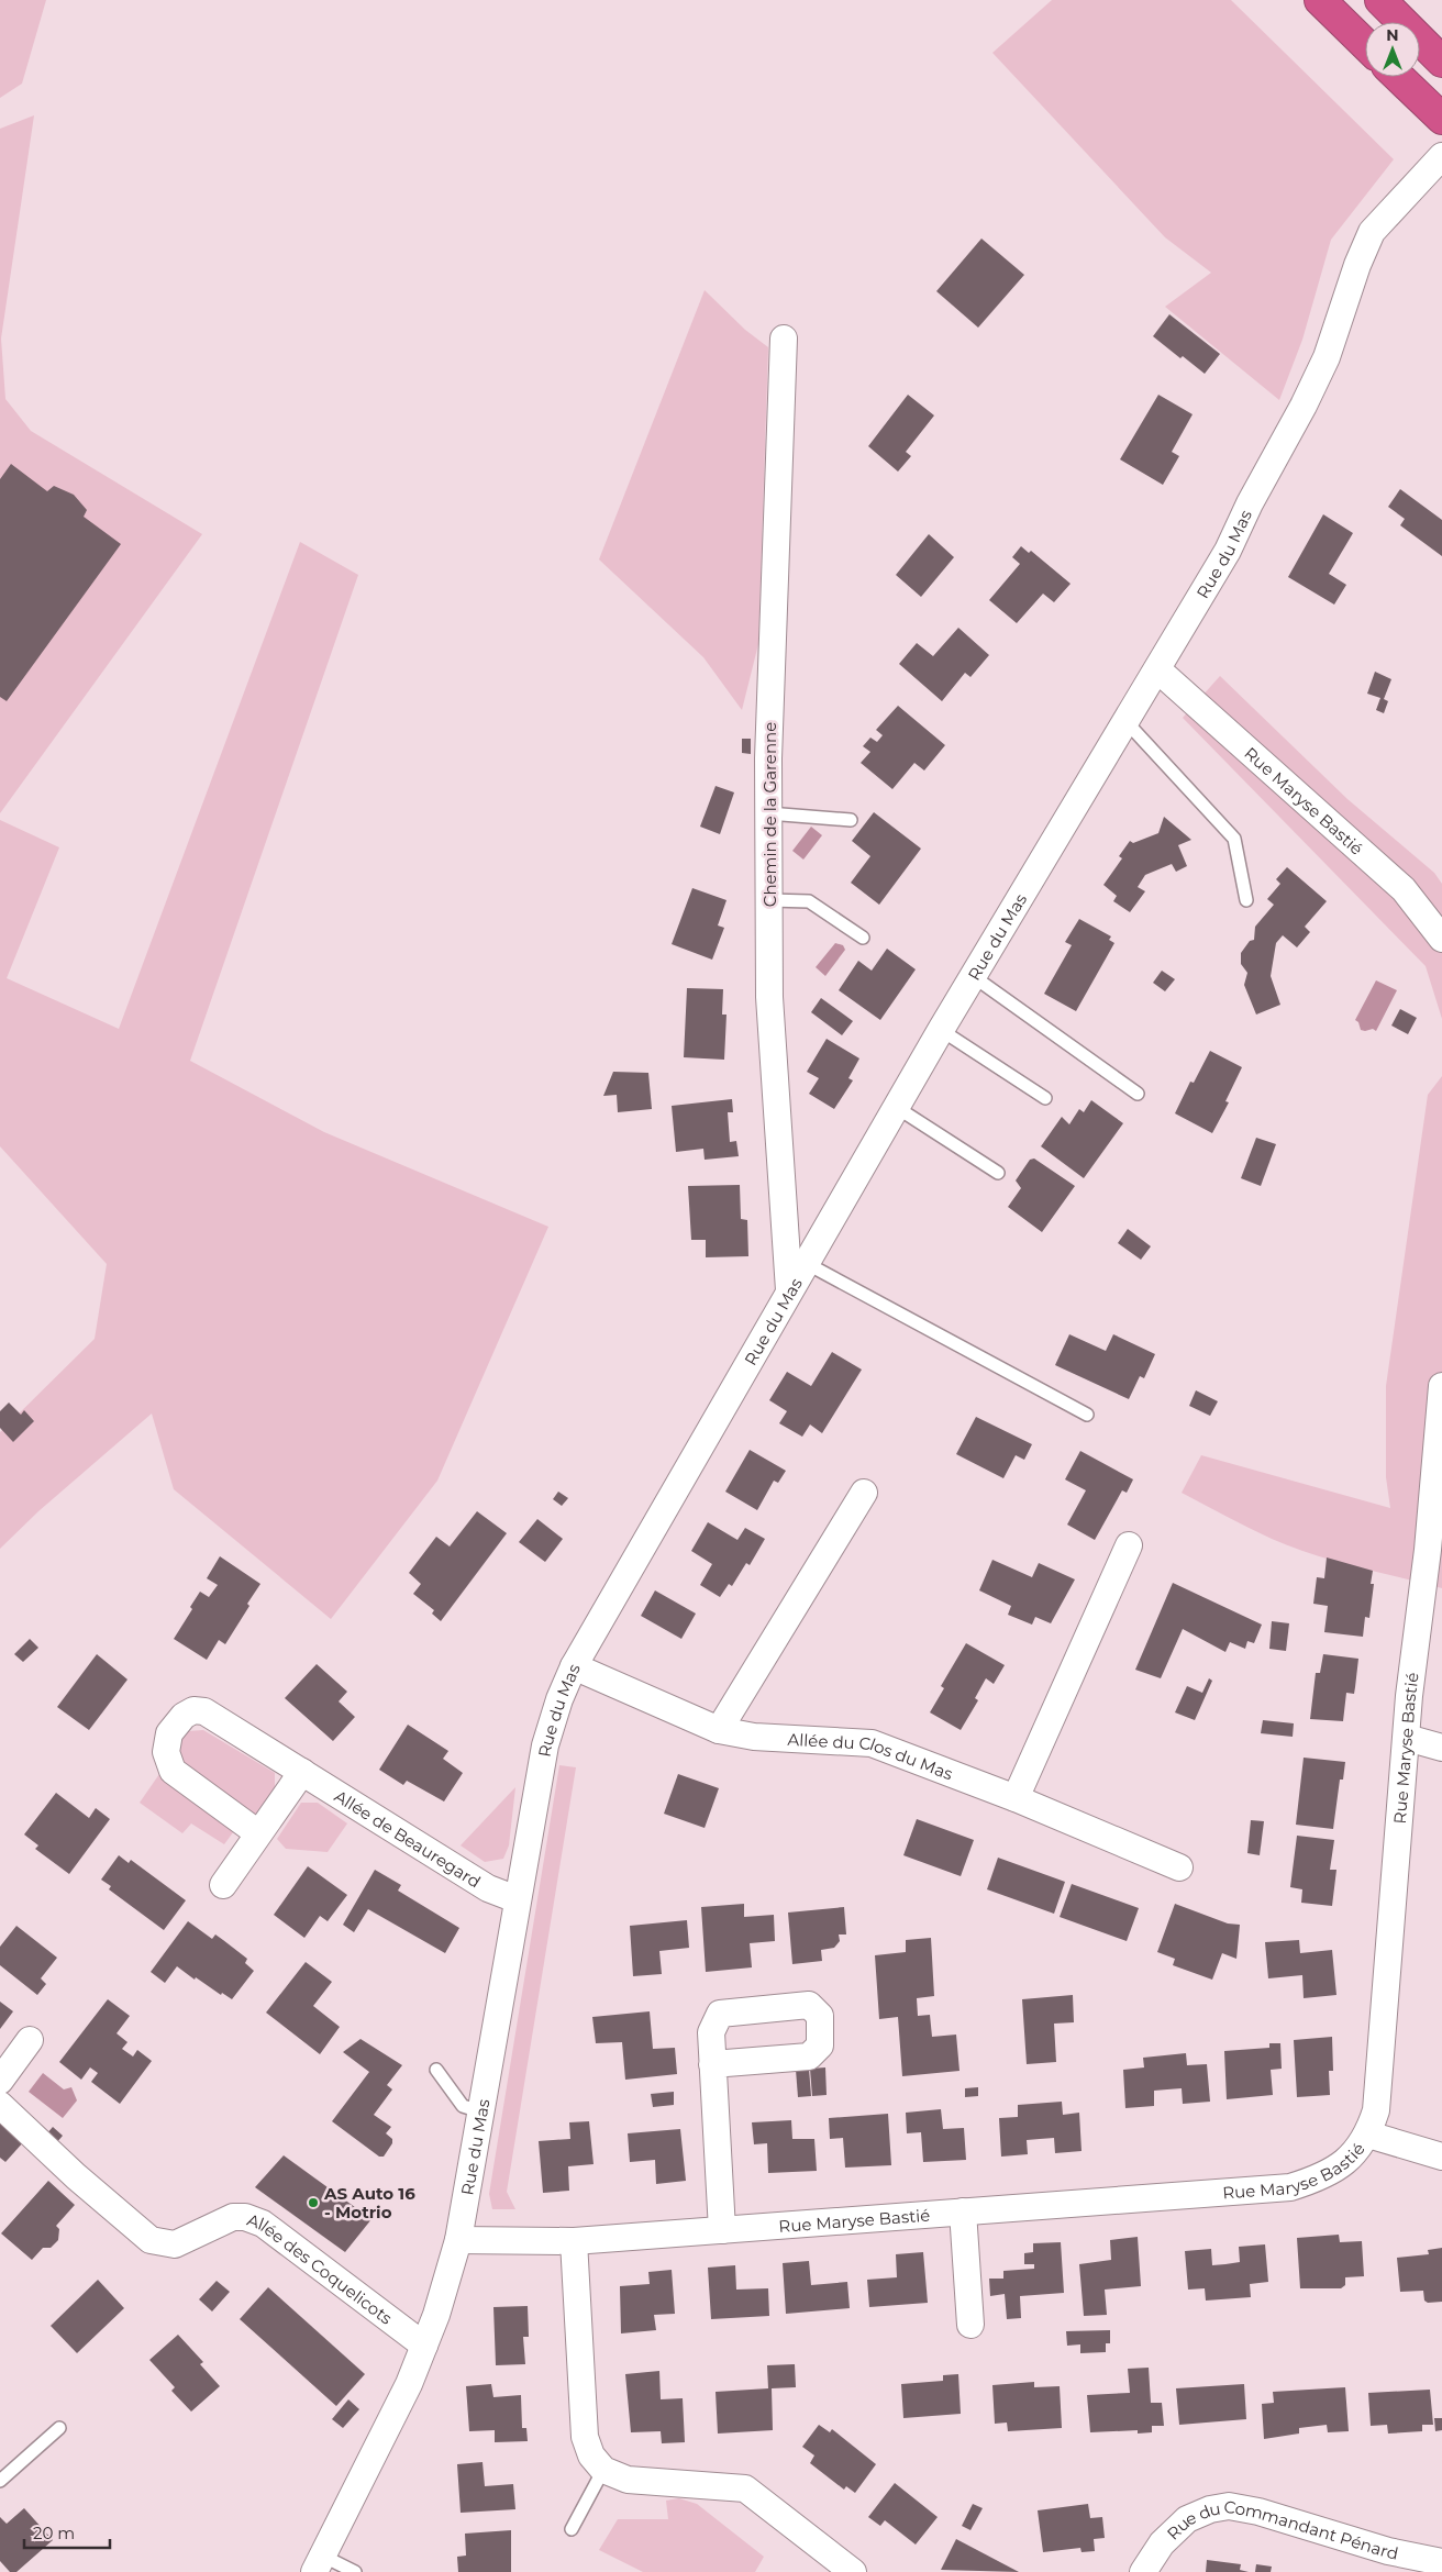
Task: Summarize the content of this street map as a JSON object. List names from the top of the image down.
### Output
{
  "streets": {
    "street": [
      "Rue du Mas",
      "Rue Maryse Bastié",
      "Chemin de la Garenne",
      "Allée du Clos du Mas",
      "Allée de Beauregard",
      "Allée des Coquelicots",
      "Rue du Commandant Pénard"
    ]
  },
  "crossings": [
    ["Rue du Mas", "Rue Maryse Bastié"],
    ["Rue du Mas", "Chemin de la Garenne"],
    ["Rue du Mas", "Allée du Clos du Mas"],
    ["Rue du Mas", "Allée de Beauregard"],
    ["Rue du Mas", "Allée des Coquelicots"]
  ],
  "places": ["AS Auto 16 - Motrio"],
  "scale_bar": "20 m",
  "north": "top"
}
